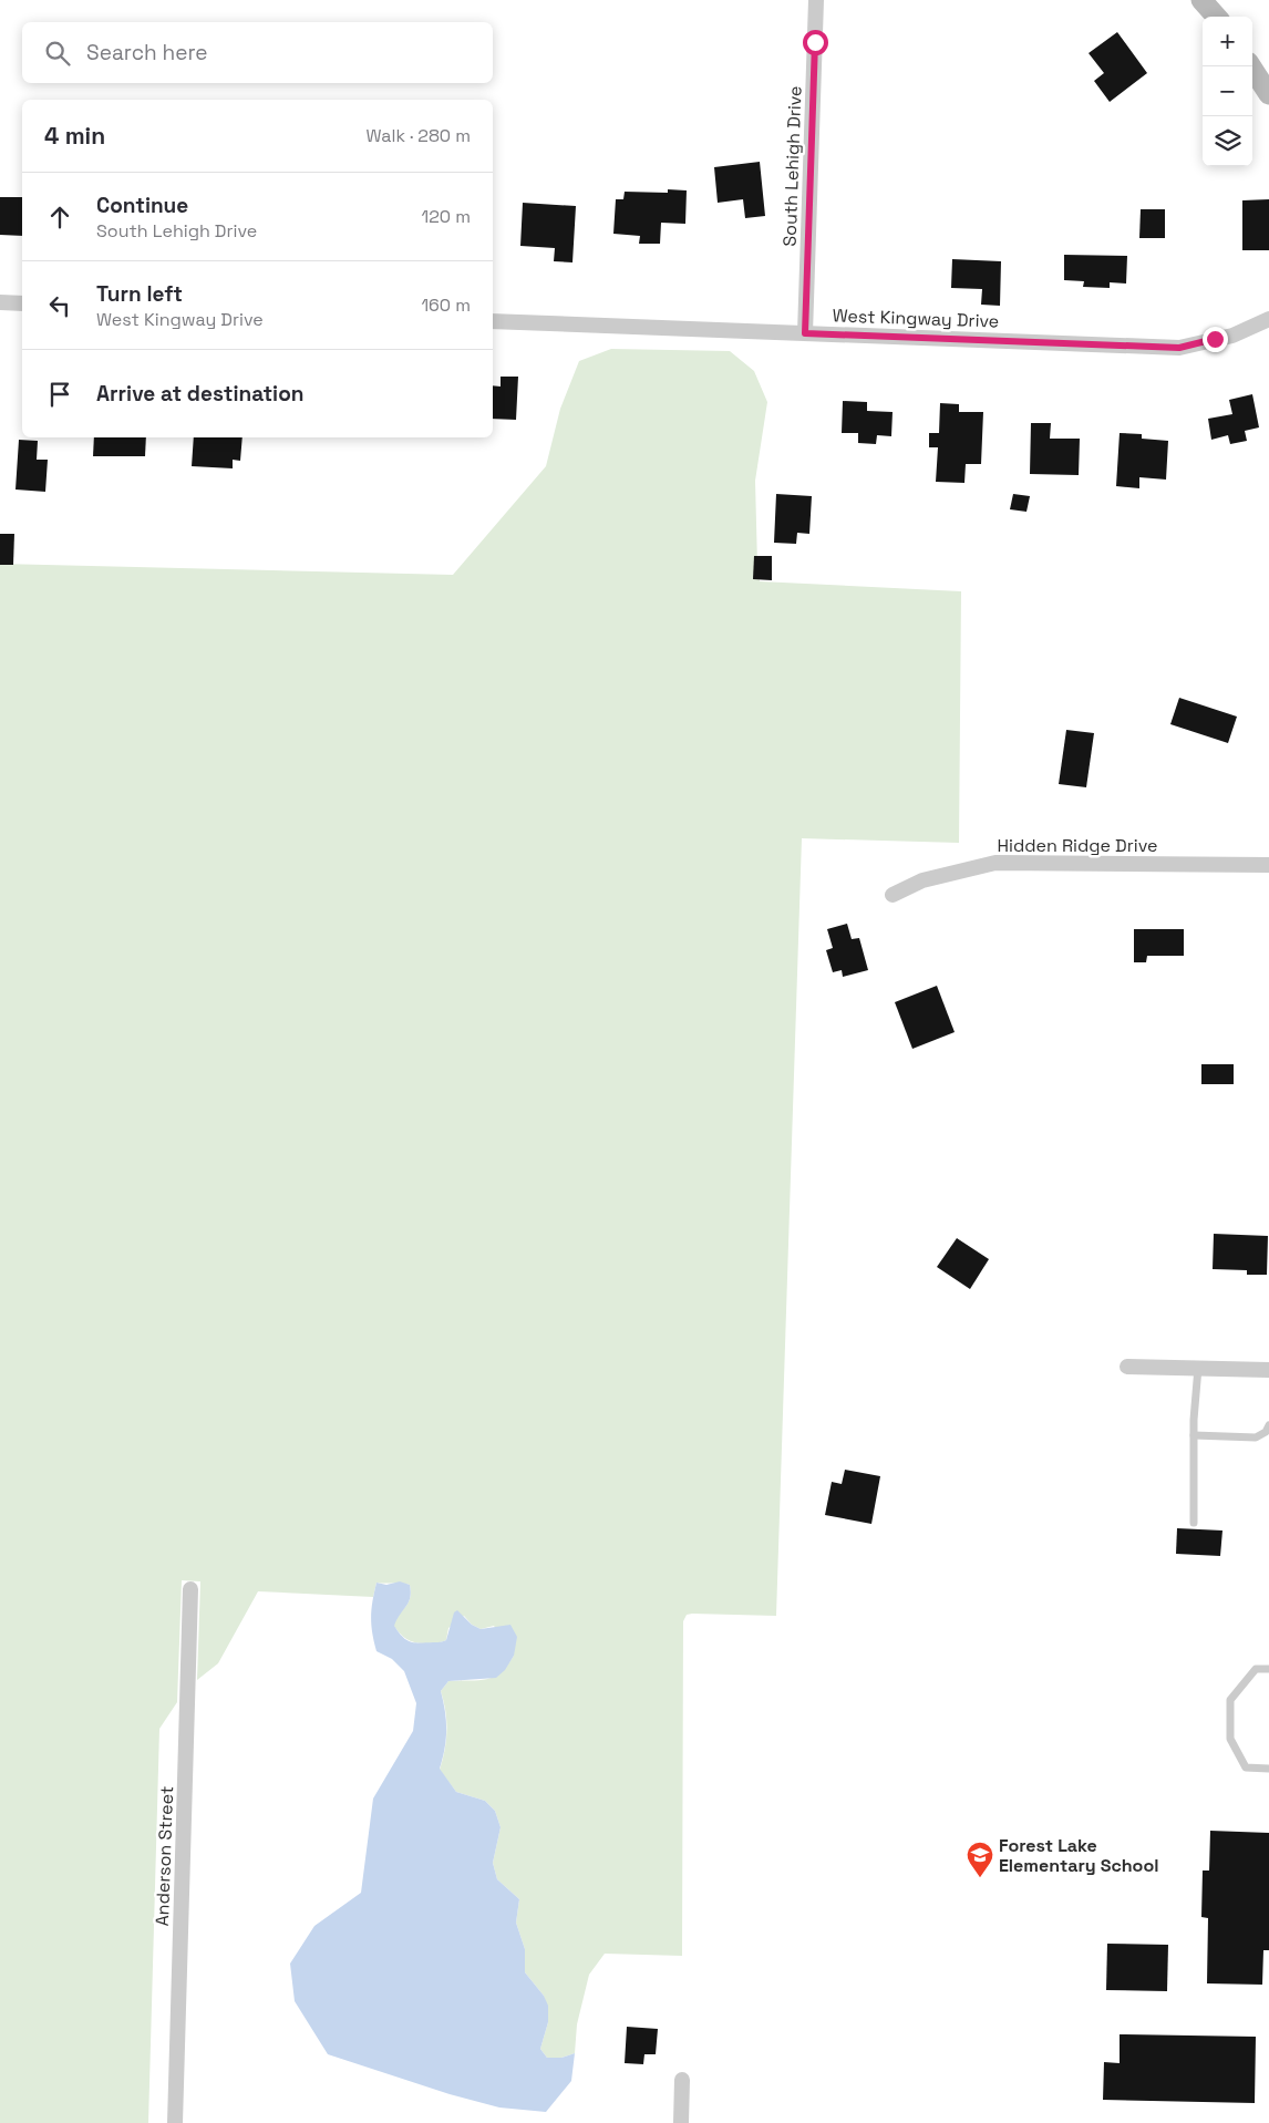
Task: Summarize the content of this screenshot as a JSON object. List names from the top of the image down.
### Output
{
  "streets": {
    "street": [
      "South Lehigh Drive",
      "West Kingway Drive",
      "Hidden Ridge Drive",
      "Anderson Street"
    ]
  },
  "crossings": [
    ["South Lehigh Drive", "West Kingway Drive"]
  ],
  "places": {
    "school or university": ["Forest Lake Elementary School"]
  },
  "page": {
    "map_buttons": ["+", "−"],
    "search": "Search here",
    "heading": ["4 min", "Walk · 280 m"],
    "list": [
      ["Continue", "South Lehigh Drive", "120 m"],
      ["Turn left", "West Kingway Drive", "160 m"],
      "Arrive at destination"
    ]
  }
}
